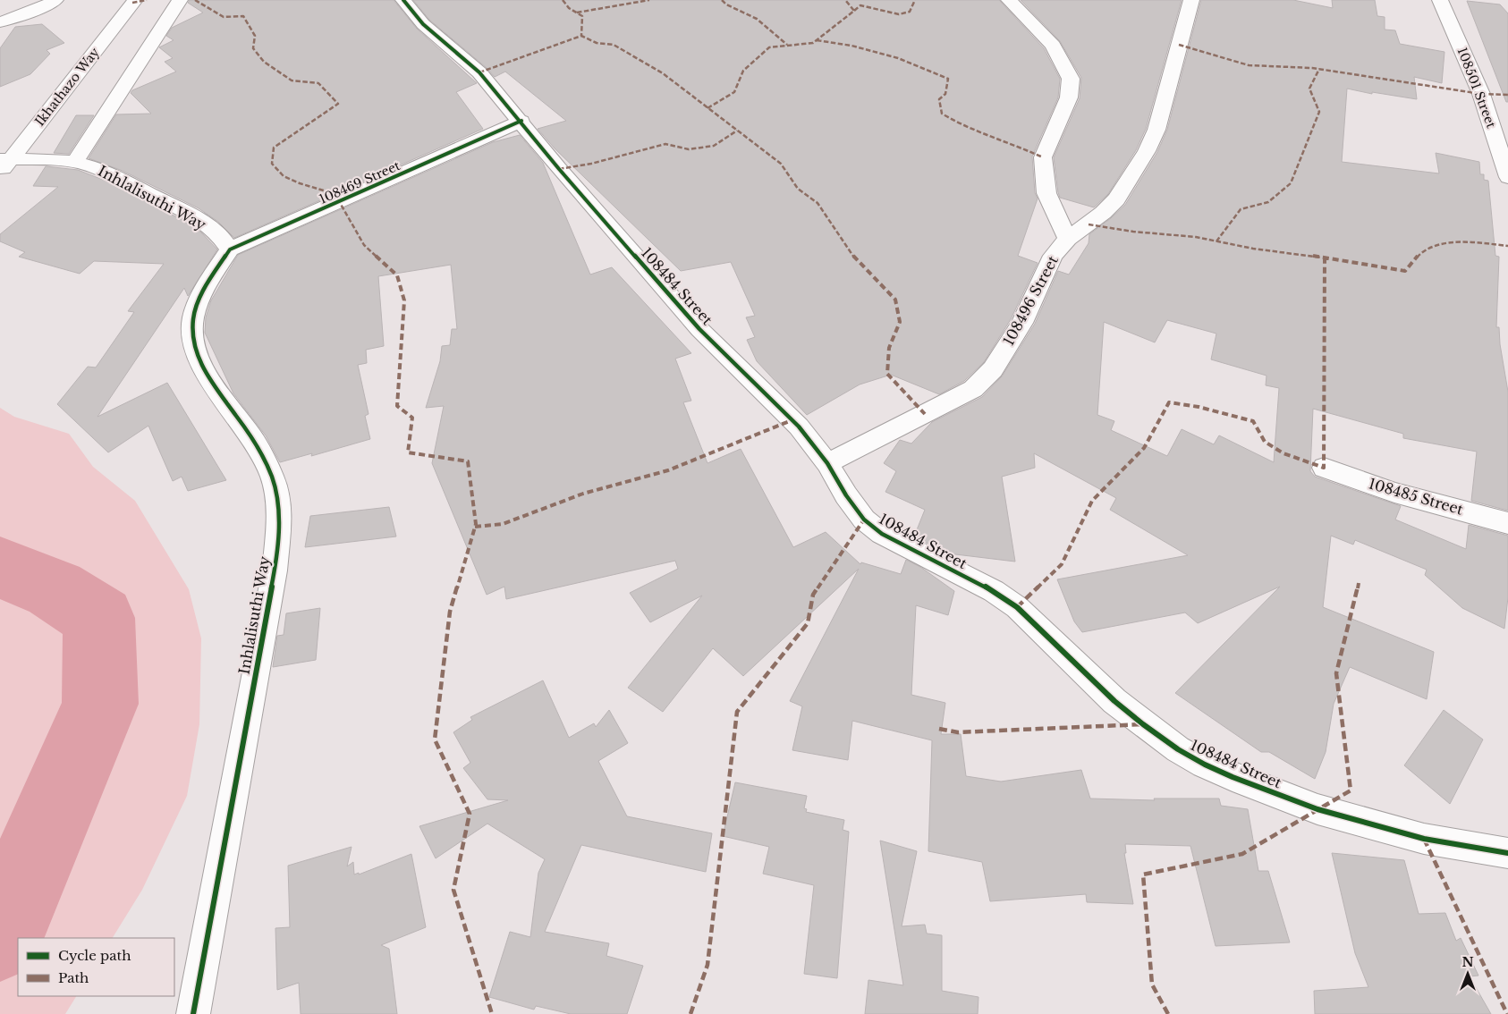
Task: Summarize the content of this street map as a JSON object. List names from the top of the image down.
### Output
{
  "streets": {
    "street": [
      "Ikhathazo Way",
      "108501 Street",
      "108469 Street",
      "Inhlalisuthi Way",
      "108484 Street",
      "108496 Street",
      "108485 Street"
    ]
  },
  "crossings": [
    ["Ikhathazo Way", "Inhlalisuthi Way"],
    ["108469 Street", "Inhlalisuthi Way"],
    ["108469 Street", "108484 Street"],
    ["108484 Street", "108496 Street"]
  ],
  "legend": ["Cycle path", "Path"],
  "north": "top"
}
